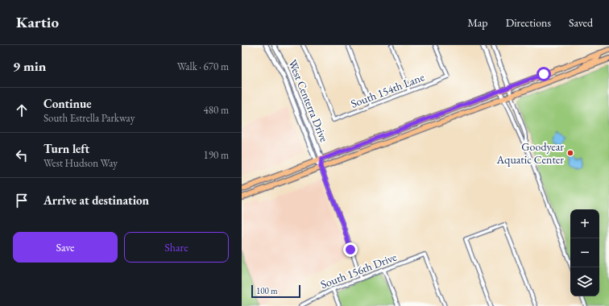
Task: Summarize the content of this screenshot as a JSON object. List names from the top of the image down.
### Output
{
  "streets": {
    "street": ["South 154th Lane", "West Centerra Drive", "South 156th Drive"]
  },
  "places": ["Goodyear Aquatic Center"],
  "scale_bar": "100 m",
  "page": {
    "header": "Kartio",
    "nav": ["Map", "Directions", "Saved"],
    "heading": ["9 min", "Walk · 670 m"],
    "list": [
      ["Continue", "South Estrella Parkway", "480 m"],
      ["Turn left", "West Hudson Way", "190 m"],
      "Arrive at destination"
    ],
    "map_buttons": ["+", "−"],
    "buttons": ["Save", "Share"],
    "scale": "100 m"
  }
}
